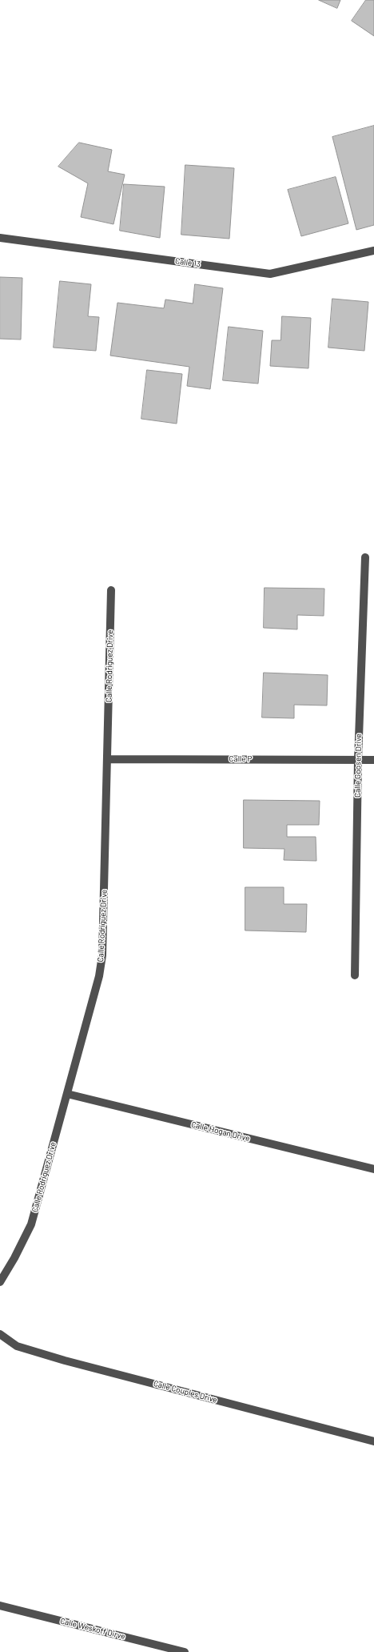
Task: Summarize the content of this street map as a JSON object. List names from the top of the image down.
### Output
{
  "streets": {
    "street": [
      "Calle 13",
      "Calle Rodríguez Drive",
      "Calle P",
      "Calle Goosen Drive",
      "Calle Hogan Drive",
      "Calle Couples Drive",
      "Calle Weskoff Dirve"
    ]
  },
  "crossings": [
    ["Calle Rodríguez Drive", "Calle P"],
    ["Calle Rodríguez Drive", "Calle Hogan Drive"],
    ["Calle P", "Calle Goosen Drive"]
  ]
}
